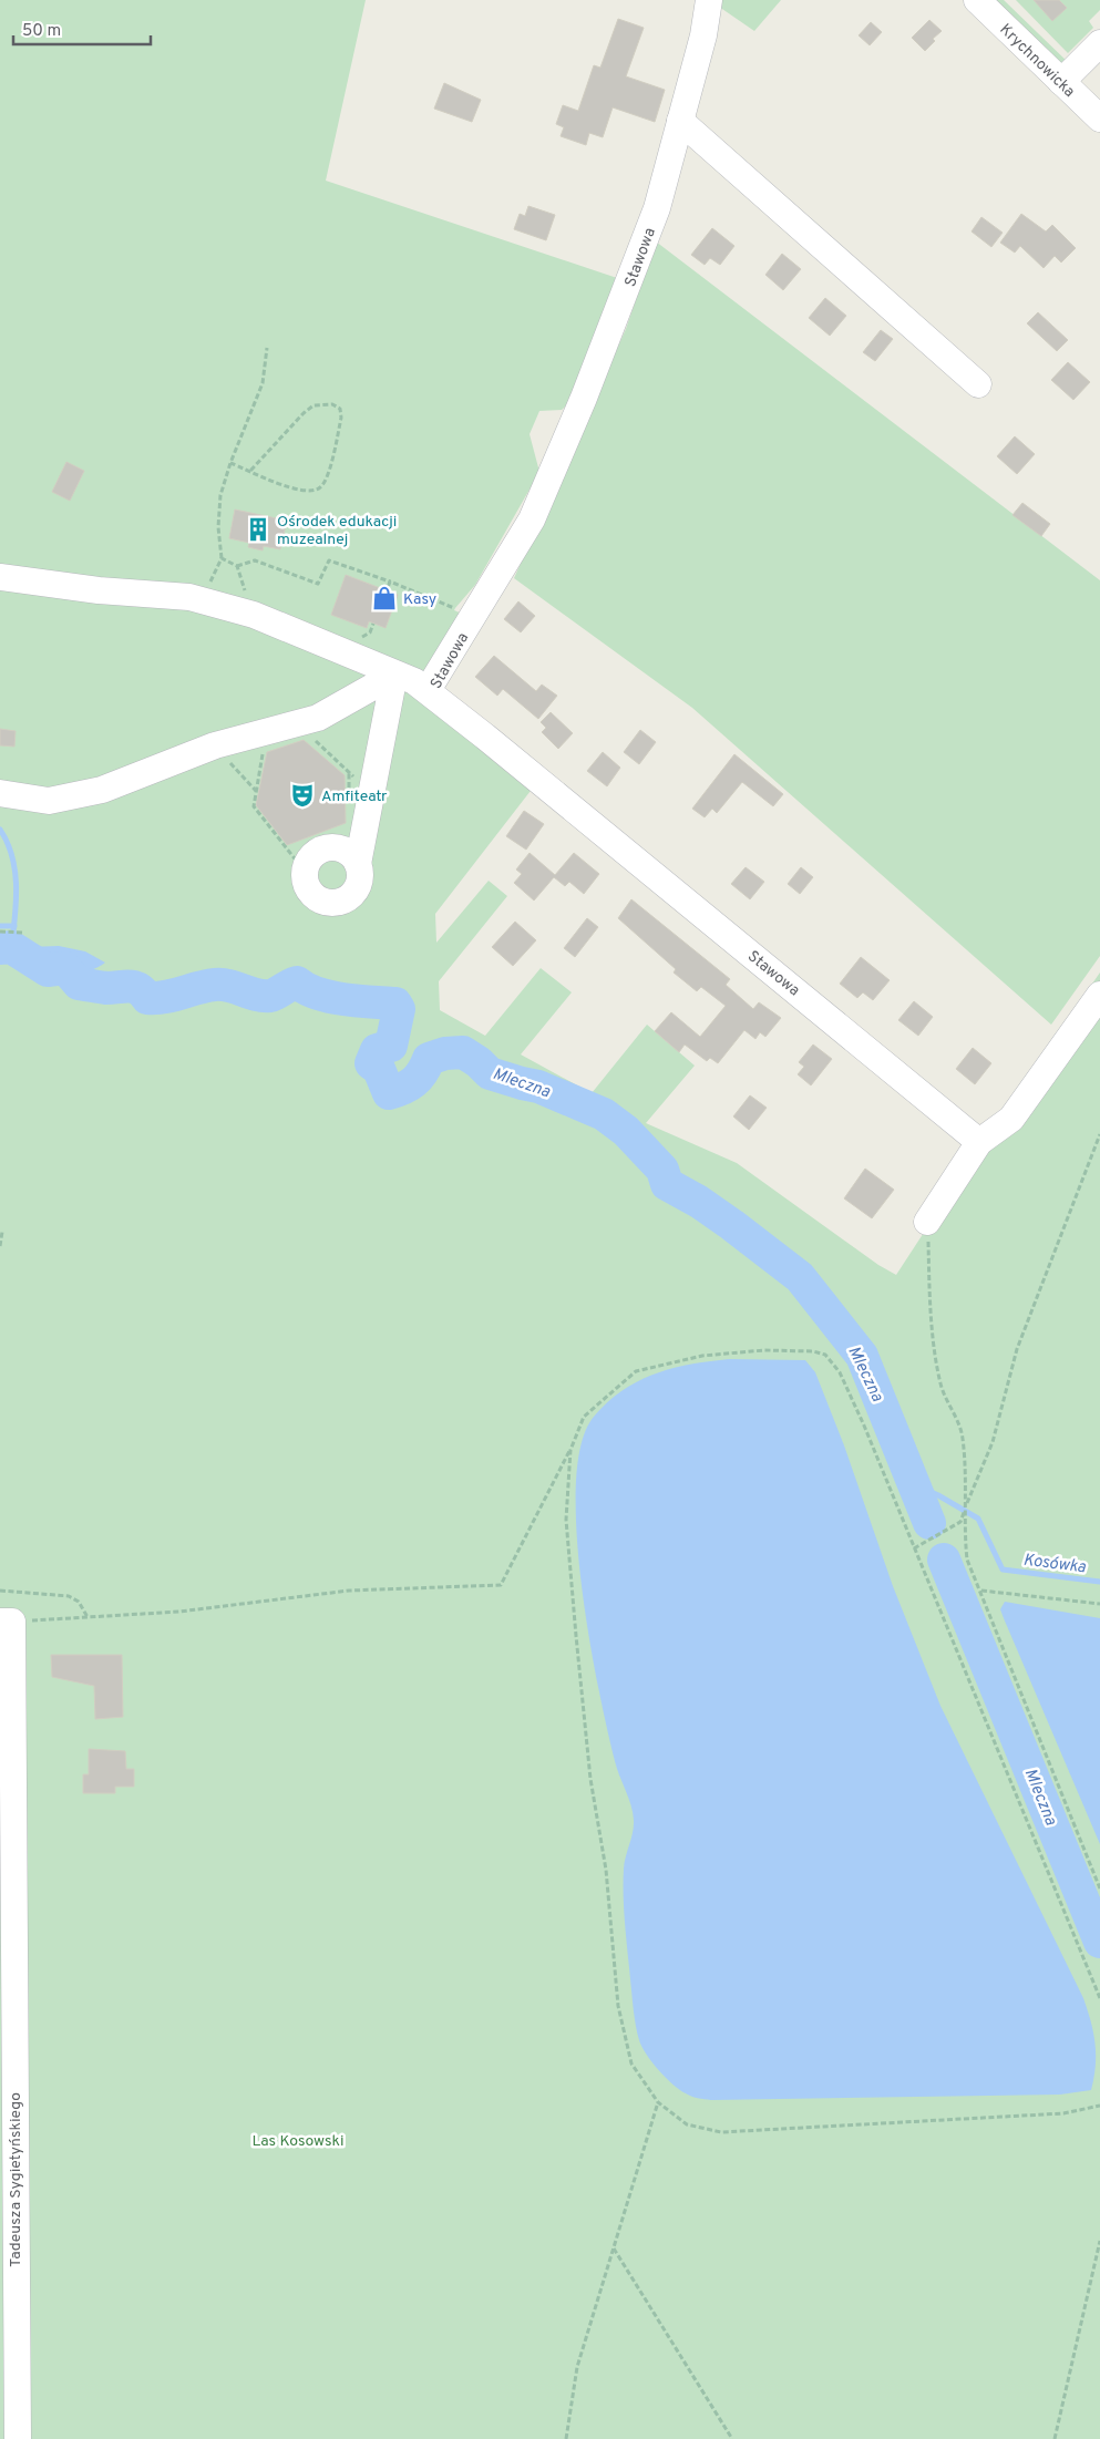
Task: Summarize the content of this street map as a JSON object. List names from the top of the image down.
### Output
{
  "streets": {
    "street": ["Krychnowicka", "Stawowa", "Tadeusza Sygietyńskiego"]
  },
  "water": ["Mleczna", "Kosówka"],
  "parks": ["Las Kosowski"],
  "places": {
    "building": ["Ośrodek edukacji muzealnej"],
    "shop": ["Kasy"],
    "theatre": ["Amfiteatr"]
  },
  "scale_bar": "50 m"
}
